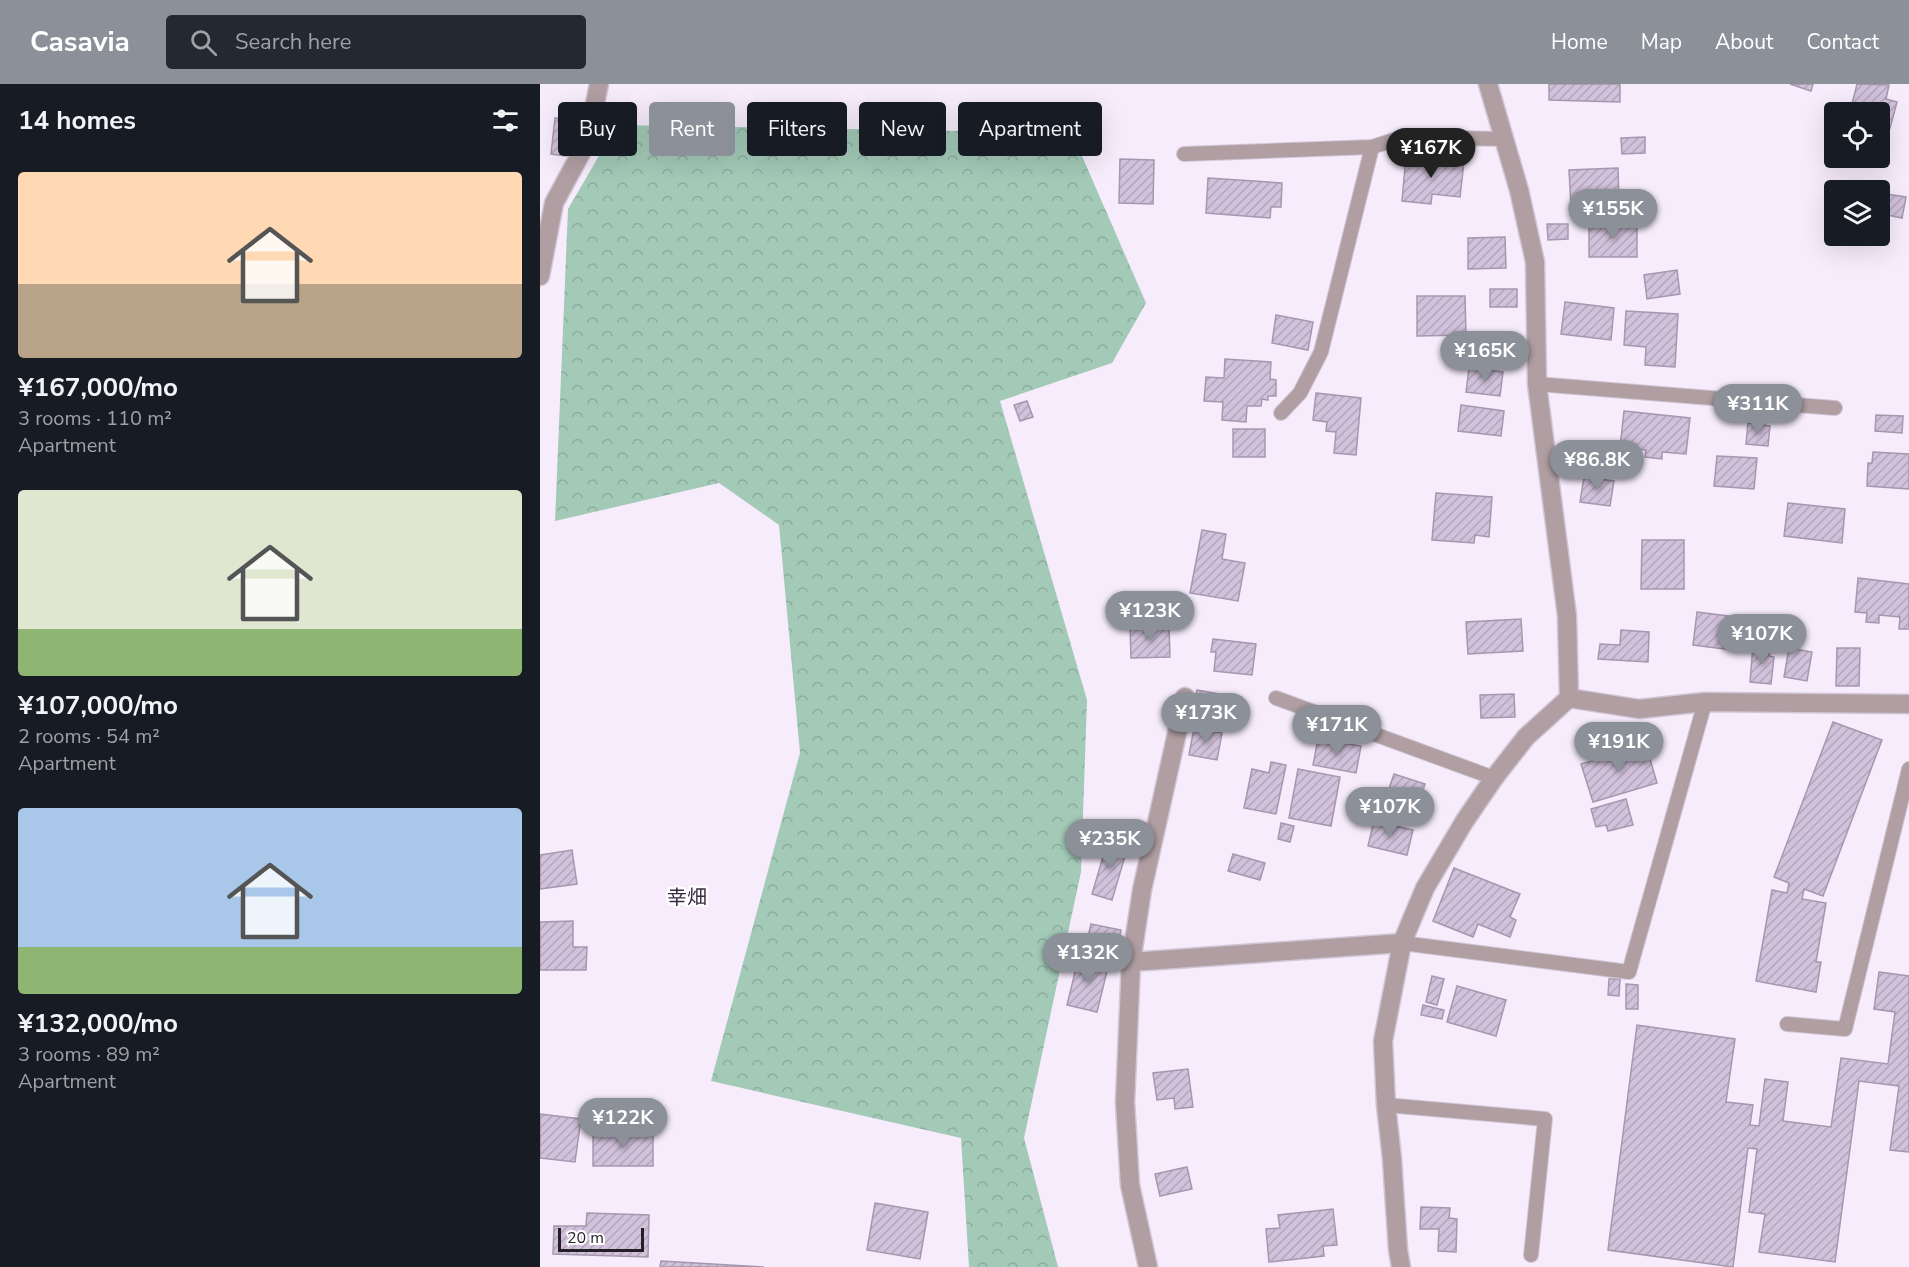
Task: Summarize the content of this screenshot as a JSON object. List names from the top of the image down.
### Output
{
  "districts": ["幸畑"],
  "scale_bar": "20 m",
  "page": {
    "header": "Casavia",
    "search": "Search here",
    "nav": [
      "Home",
      "Map",
      "About",
      "Contact"
    ],
    "heading": "14 homes",
    "chip": [
      "Buy",
      "Rent",
      "Filters",
      "New",
      "Apartment"
    ],
    "price": [
      "¥167K",
      "¥155K",
      "¥165K",
      "¥311K",
      "¥86.8K",
      "¥123K",
      "¥107K",
      "¥173K",
      "¥171K",
      "¥191K",
      "¥107K",
      "¥235K",
      "¥132K",
      "¥122K"
    ],
    "list": [
      {
        "name": "¥167,000/mo",
        "note": "3 rooms · 110 m² · Apartment"
      },
      {
        "name": "¥107,000/mo",
        "note": "2 rooms · 54 m² · Apartment"
      },
      {
        "name": "¥132,000/mo",
        "note": "3 rooms · 89 m² · Apartment"
      }
    ],
    "scale": "20 m"
  }
}
